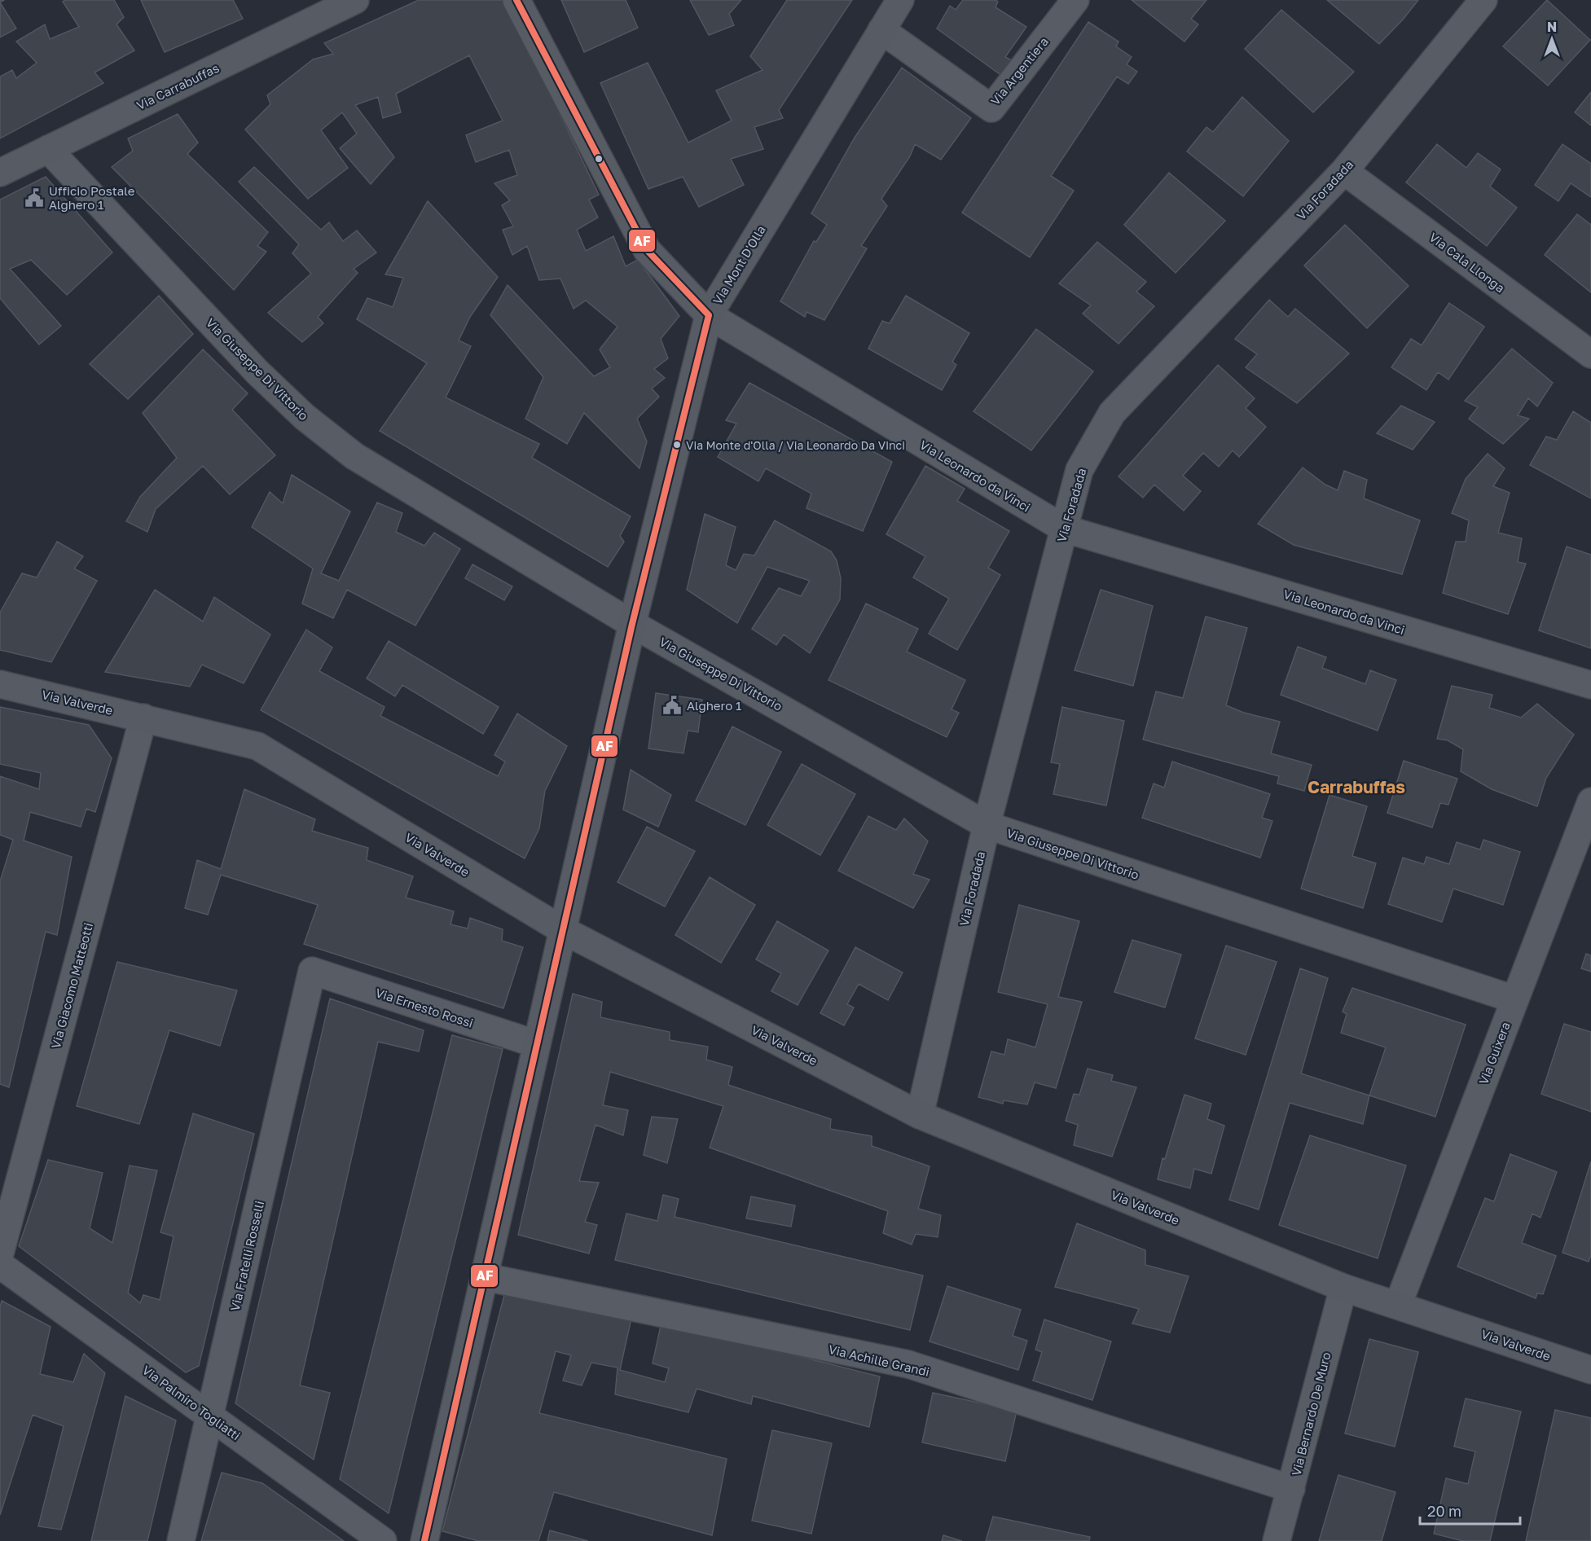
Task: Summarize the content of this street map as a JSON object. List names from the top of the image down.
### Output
{
  "streets": {
    "street": [
      "Via Argentiera",
      "Via Carrabuffas",
      "Via Foradada",
      "Via Cala Llonga",
      "Via Mont D'Olla",
      "Via Giuseppe Di Vittorio",
      "Via Leonardo da Vinci",
      "Via Valverde",
      "Via Giacomo Matteotti",
      "Via Ernesto Rossi",
      "Via Guixera",
      "Via Fratelli Rosselli",
      "Via Achille Grandi",
      "Via Palmiro Togliatti",
      "Via Bernardo De Muro"
    ]
  },
  "crossings": [
    ["Via Argentiera", "Via Mont D'Olla"],
    ["Via Carrabuffas", "Via Giuseppe Di Vittorio"],
    ["Via Foradada", "Via Cala Llonga"],
    ["Via Foradada", "Via Giuseppe Di Vittorio"],
    ["Via Foradada", "Via Leonardo da Vinci"],
    ["Via Foradada", "Via Valverde"],
    ["Via Mont D'Olla", "Via Giuseppe Di Vittorio"],
    ["Via Mont D'Olla", "Via Leonardo da Vinci"],
    ["Via Mont D'Olla", "Via Valverde"],
    ["Via Mont D'Olla", "Via Ernesto Rossi"],
    ["Via Mont D'Olla", "Via Achille Grandi"],
    ["Via Giuseppe Di Vittorio", "Via Guixera"],
    ["Via Valverde", "Via Giacomo Matteotti"],
    ["Via Valverde", "Via Guixera"],
    ["Via Valverde", "Via Bernardo De Muro"],
    ["Via Ernesto Rossi", "Via Fratelli Rosselli"],
    ["Via Fratelli Rosselli", "Via Palmiro Togliatti"],
    ["Via Achille Grandi", "Via Bernardo De Muro"]
  ],
  "districts": ["Carrabuffas"],
  "places": {
    "public building": ["Ufficio Postale Alghero 1", "Alghero 1"],
    "other": ["Via Monte d'Olla / Via Leonardo Da Vinci"]
  },
  "lines": ["transit line AF"],
  "scale_bar": "20 m",
  "north": "top"
}
